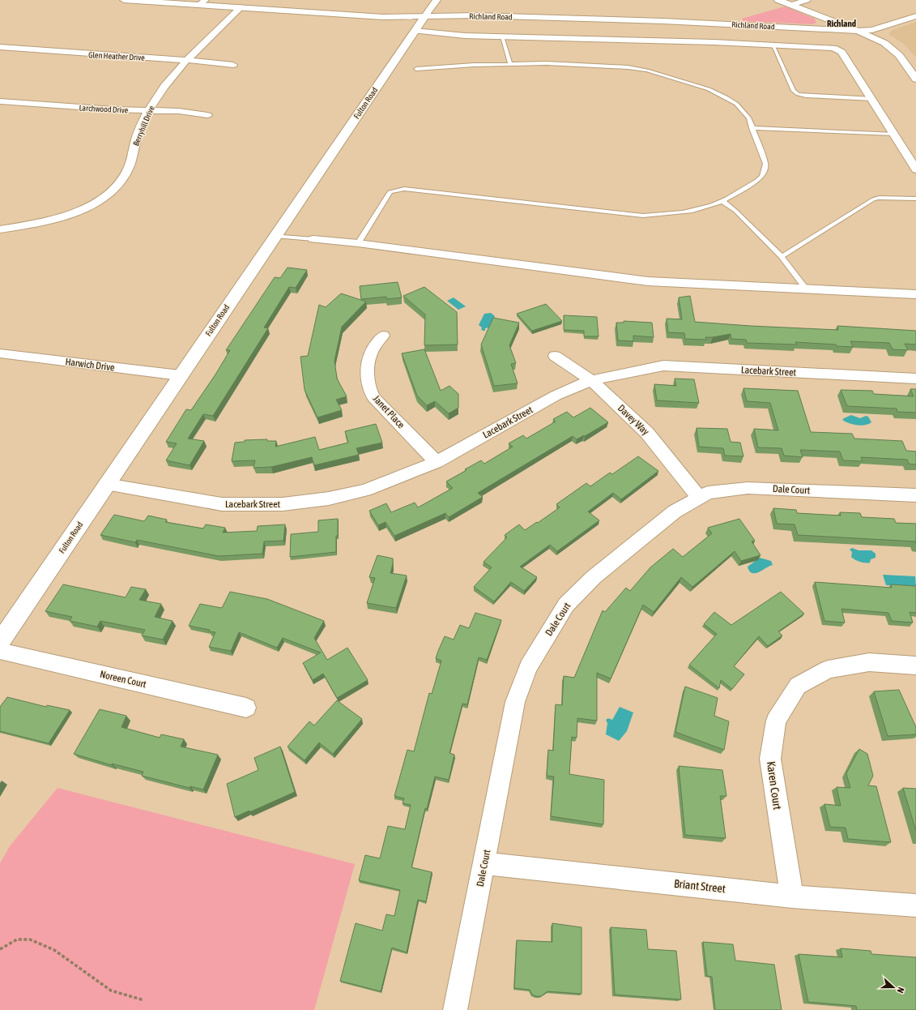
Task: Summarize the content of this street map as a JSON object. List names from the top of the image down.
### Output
{
  "streets": {
    "street": [
      "Richland Road",
      "Glen Heather Drive",
      "Fulton Road",
      "Larchwood Drive",
      "Berryhill Drive",
      "Harwich Drive",
      "Lacebark Street",
      "Janet Place",
      "Davey Way",
      "Dale Court",
      "Noreen Court",
      "Karen Court",
      "Briant Street"
    ]
  },
  "crossings": [
    ["Richland Road", "Fulton Road"],
    ["Richland Road", "Berryhill Drive"],
    ["Glen Heather Drive", "Berryhill Drive"],
    ["Fulton Road", "Harwich Drive"],
    ["Fulton Road", "Lacebark Street"],
    ["Fulton Road", "Noreen Court"],
    ["Larchwood Drive", "Berryhill Drive"],
    ["Lacebark Street", "Janet Place"],
    ["Lacebark Street", "Davey Way"],
    ["Davey Way", "Dale Court"],
    ["Dale Court", "Briant Street"],
    ["Karen Court", "Briant Street"]
  ],
  "districts": ["Richland"],
  "north": "right"
}
